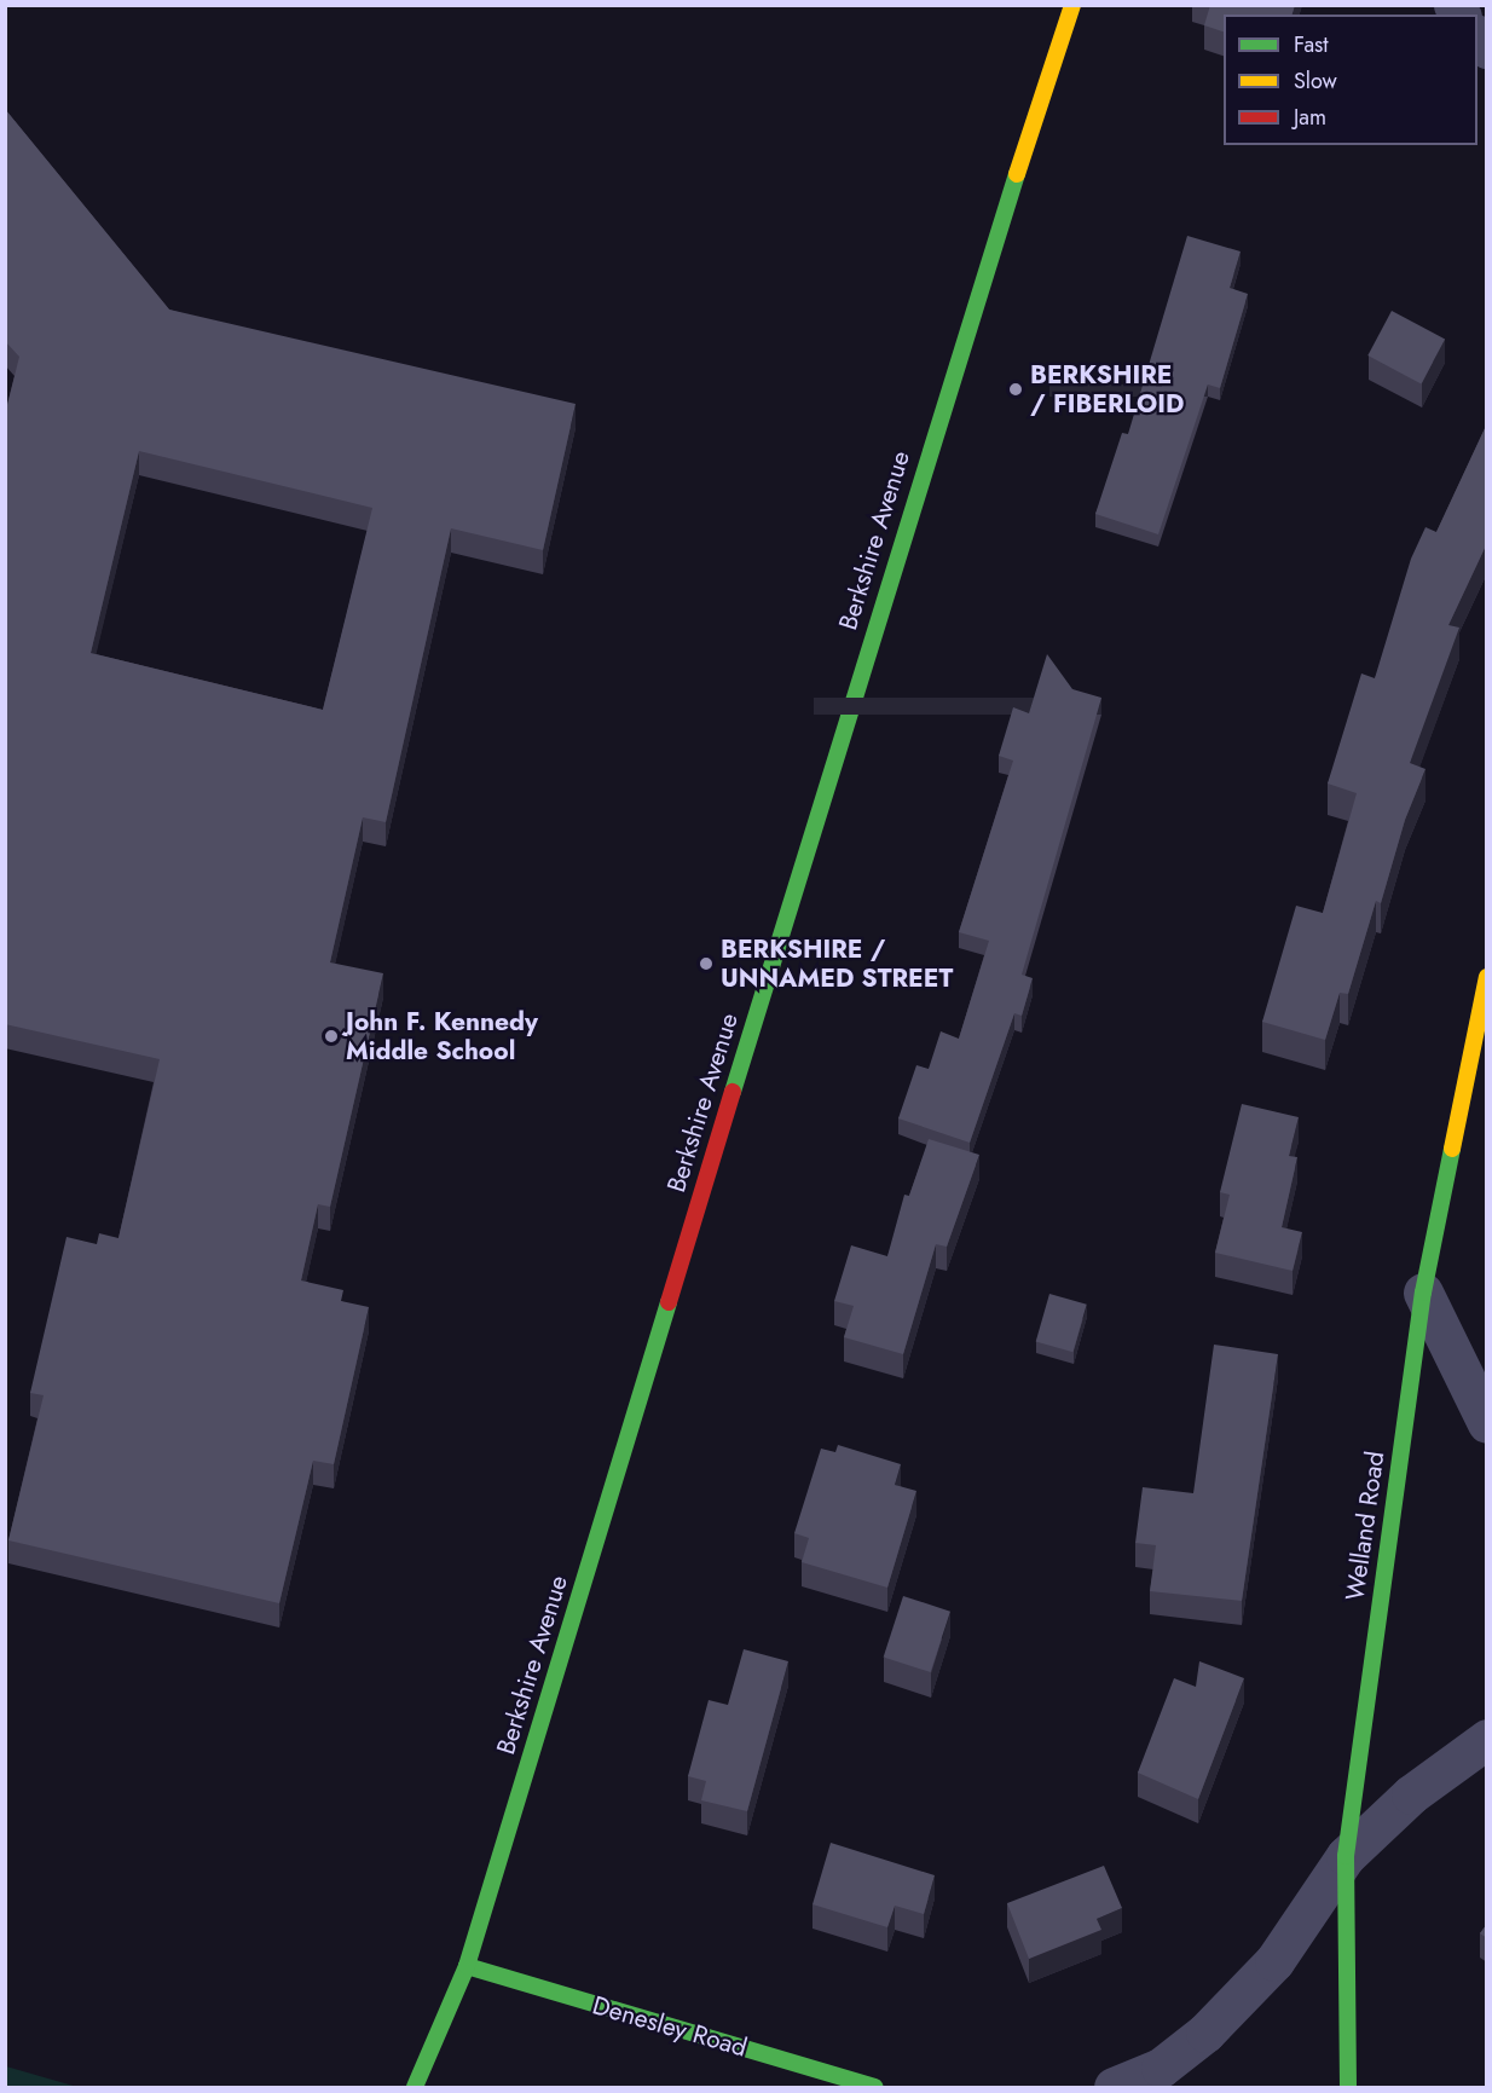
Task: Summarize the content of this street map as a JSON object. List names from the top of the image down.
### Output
{
  "streets": {
    "main road": ["Berkshire Avenue", "Welland Road", "Denesley Road"]
  },
  "crossings": [
    ["Berkshire Avenue", "Denesley Road"]
  ],
  "places": ["BERKSHIRE / FIBERLOID", "BERKSHIRE / UNNAMED STREET", "John F. Kennedy Middle School"],
  "legend": ["Fast", "Slow", "Jam"]
}
